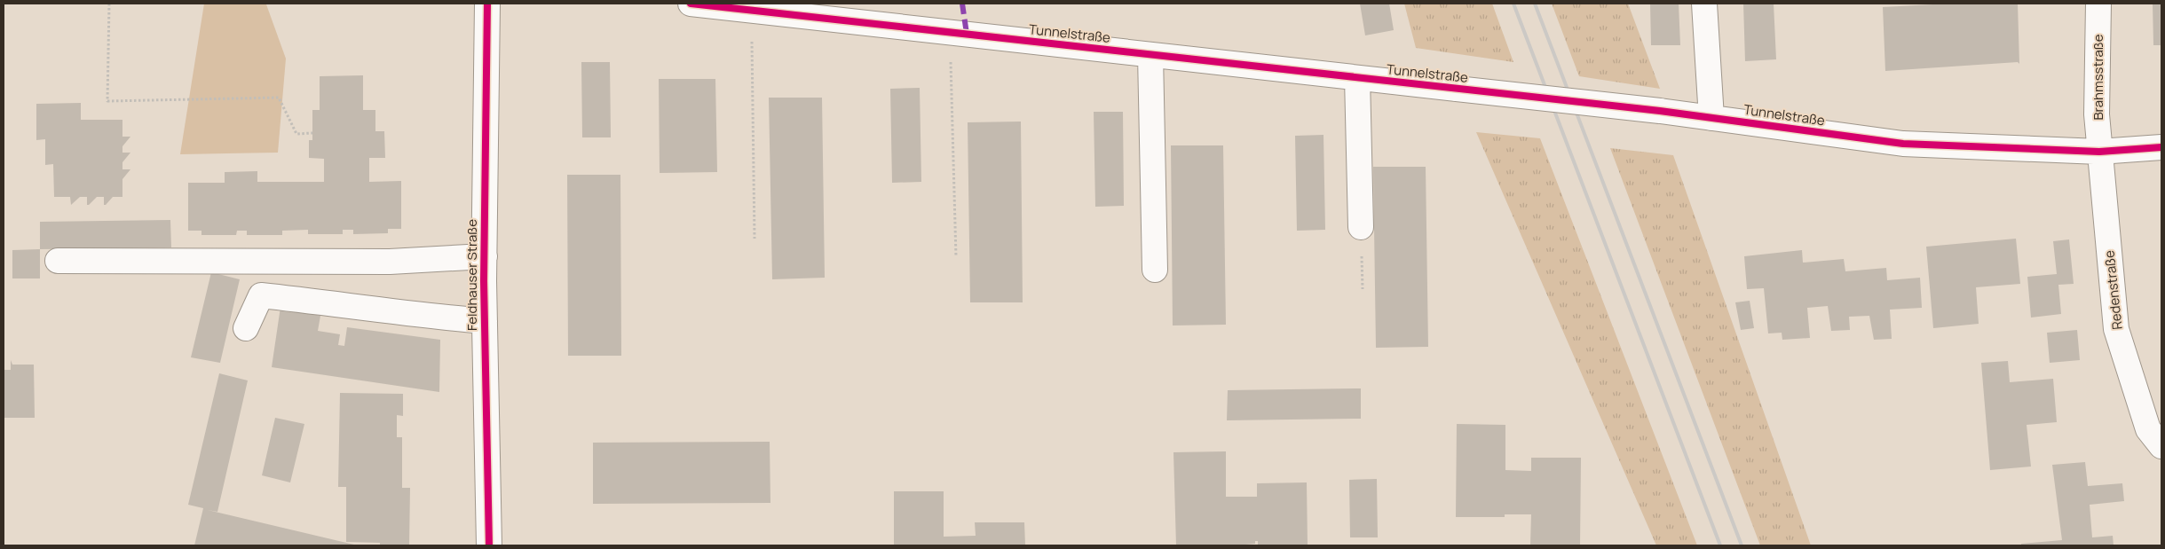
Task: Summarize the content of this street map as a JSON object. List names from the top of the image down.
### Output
{
  "streets": {
    "street": [
      "Tunnelstraße",
      "Brahmsstraße",
      "Feldhauser Straße",
      "Redenstraße"
    ]
  },
  "crossings": [
    ["Tunnelstraße", "Brahmsstraße"],
    ["Tunnelstraße", "Redenstraße"],
    ["Brahmsstraße", "Redenstraße"]
  ]
}
